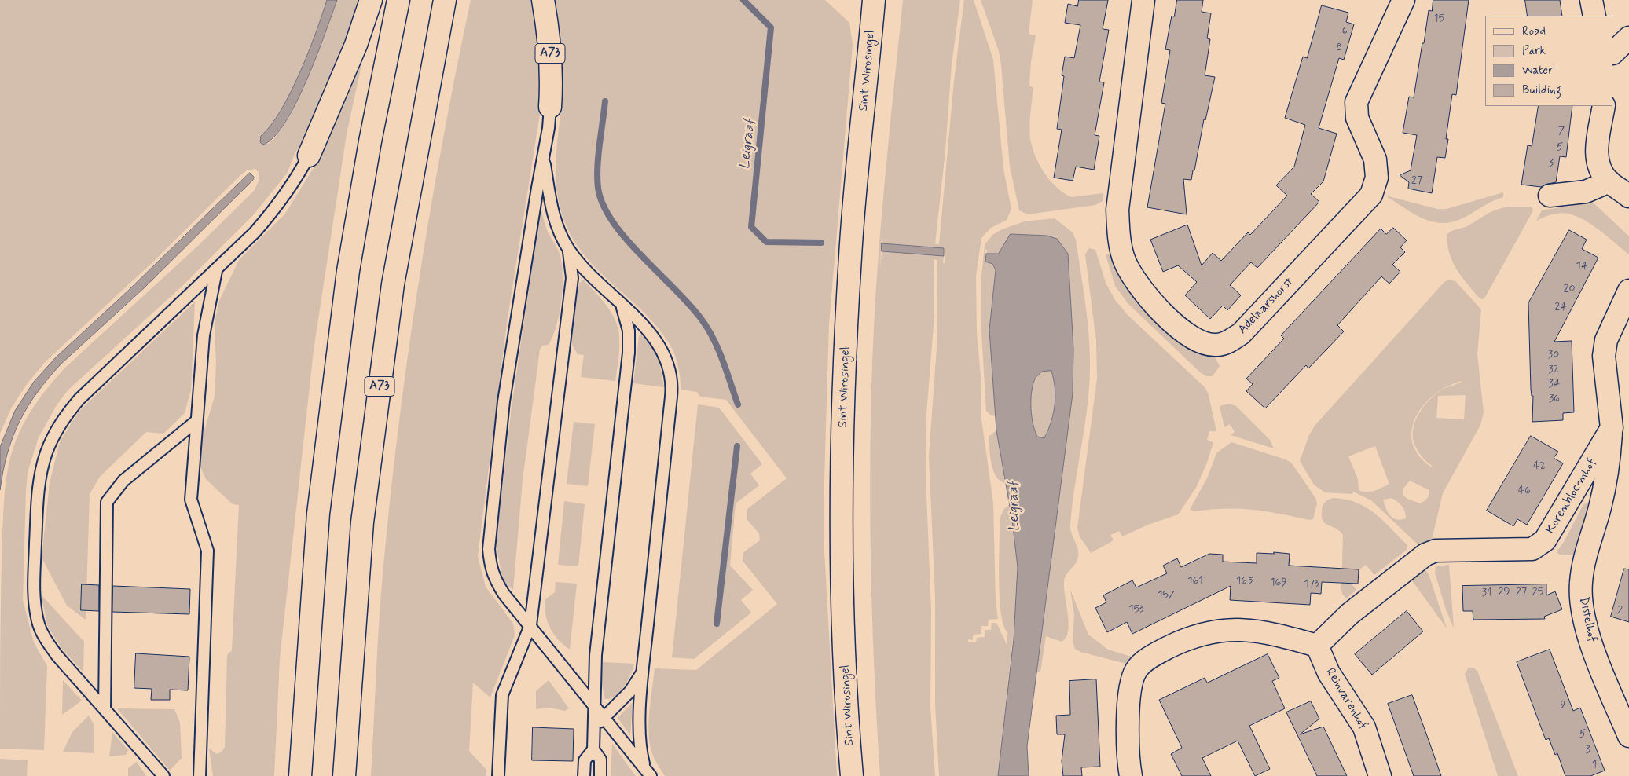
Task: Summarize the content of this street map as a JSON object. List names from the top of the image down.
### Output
{
  "streets": {
    "main road": [
      "A73",
      "Sint Wirosingel",
      "Adelaarshorst",
      "Korenbloemhof",
      "Distelhof",
      "Reinvarenhof"
    ]
  },
  "crossings": [
    ["Korenbloemhof", "Distelhof"],
    ["Korenbloemhof", "Reinvarenhof"]
  ],
  "water": ["Leigraaf"],
  "house_numbers": [
    "15",
    "6",
    "8",
    "7",
    "5",
    "3",
    "27",
    "14",
    "20",
    "24",
    "30",
    "32",
    "34",
    "36",
    "42",
    "46",
    "161",
    "165",
    "169",
    "173",
    "29",
    "27",
    "25",
    "31",
    "157",
    "153",
    "2",
    "9",
    "5",
    "3",
    "1"
  ],
  "legend": [
    "Road",
    "Park",
    "Water",
    "Building"
  ]
}
